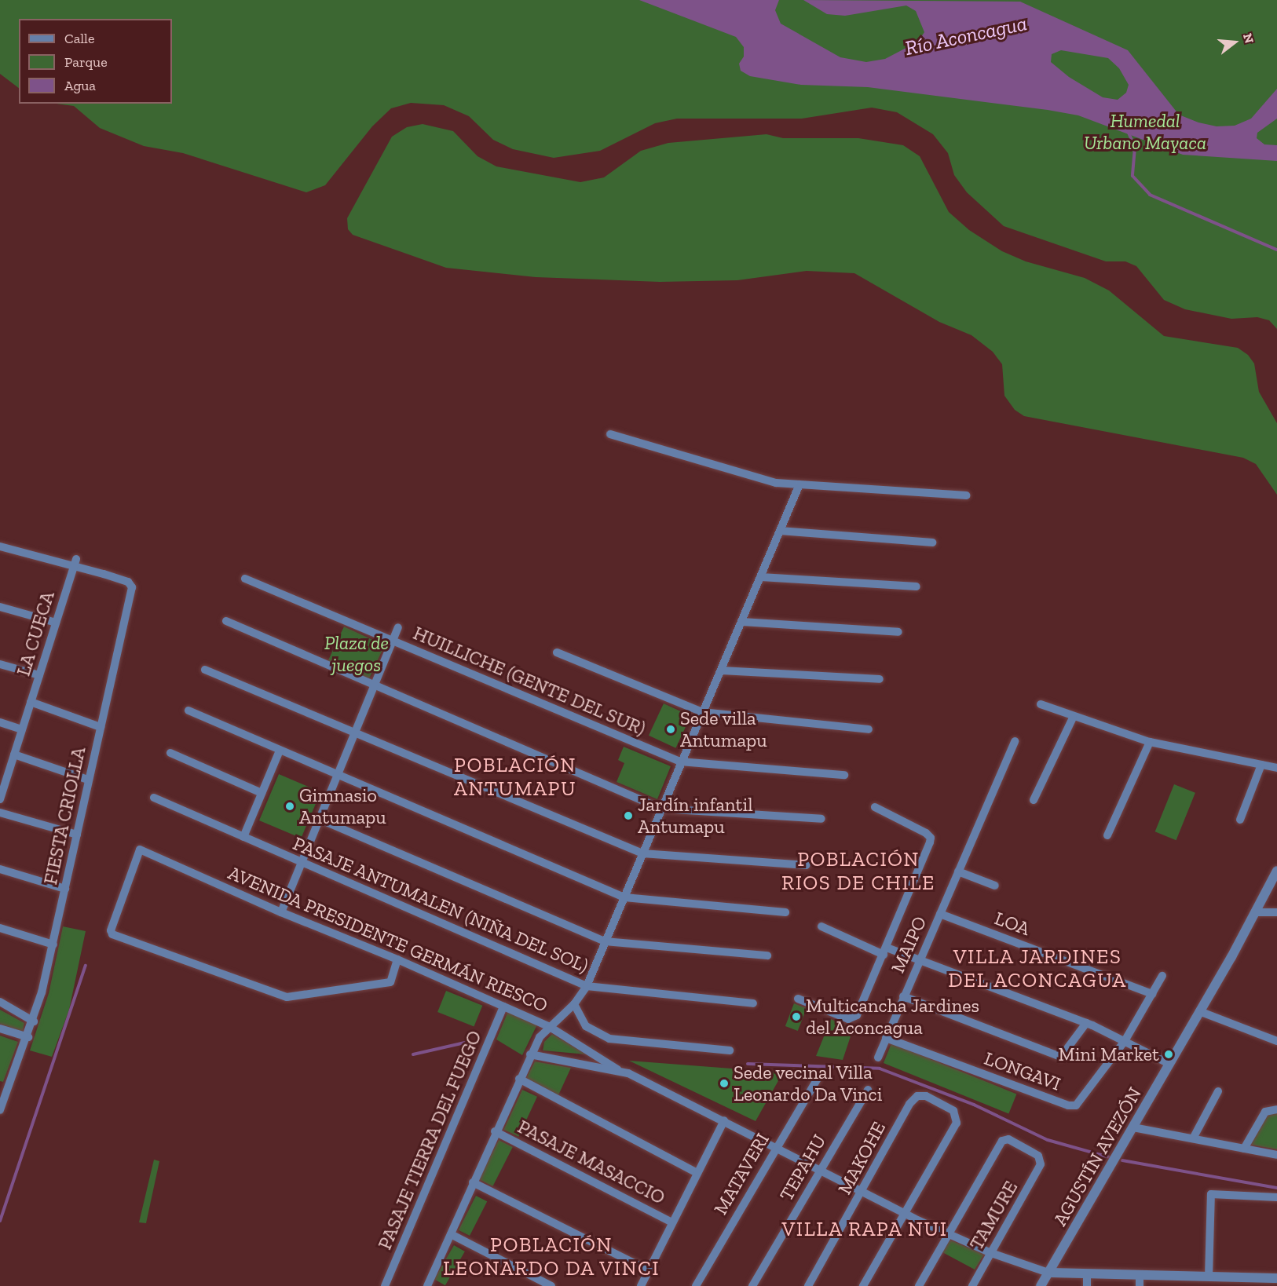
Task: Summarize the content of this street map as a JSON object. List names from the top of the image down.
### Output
{
  "streets": {
    "street": [
      "LA CUECA",
      "HUILLICHE (GENTE DEL SUR)",
      "FIESTA CRIOLLA",
      "PASAJE ANTUMALEN (NIÑA DEL SOL)",
      "LOA",
      "AVENIDA PRESIDENTE GERMÁN RIESCO",
      "MAIPO",
      "LONGAVI",
      "PASAJE TIERRA DEL FUEGO",
      "AGUSTÍN AVEZÓN",
      "MAKOHE",
      "PASAJE MASACCIO",
      "TEPAHU",
      "MATAVERI",
      "TAMURE"
    ]
  },
  "crossings": [
    ["LA CUECA", "FIESTA CRIOLLA"],
    ["LOA", "MAIPO"],
    ["AVENIDA PRESIDENTE GERMÁN RIESCO", "PASAJE TIERRA DEL FUEGO"],
    ["AVENIDA PRESIDENTE GERMÁN RIESCO", "AGUSTÍN AVEZÓN"],
    ["AVENIDA PRESIDENTE GERMÁN RIESCO", "MAKOHE"],
    ["AVENIDA PRESIDENTE GERMÁN RIESCO", "TEPAHU"],
    ["AVENIDA PRESIDENTE GERMÁN RIESCO", "MATAVERI"],
    ["AVENIDA PRESIDENTE GERMÁN RIESCO", "TAMURE"],
    ["MAIPO", "LONGAVI"]
  ],
  "districts": [
    "POBLACIÓN ANTUMAPU",
    "POBLACIÓN RIOS DE CHILE",
    "VILLA JARDINES DEL ACONCAGUA",
    "VILLA RAPA NUI",
    "POBLACIÓN LEONARDO DA VINCI"
  ],
  "water": ["Río Aconcagua"],
  "parks": ["Humedal Urbano Mayaca", "Plaza de juegos"],
  "places": [
    "Sede villa Antumapu",
    "Gimnasio Antumapu",
    "Jardín infantil Antumapu",
    "Multicancha Jardines del Aconcagua",
    "Mini Market",
    "Sede vecinal Villa Leonardo Da Vinci"
  ],
  "legend": ["Calle", "Parque", "Agua"],
  "north": "right"
}
